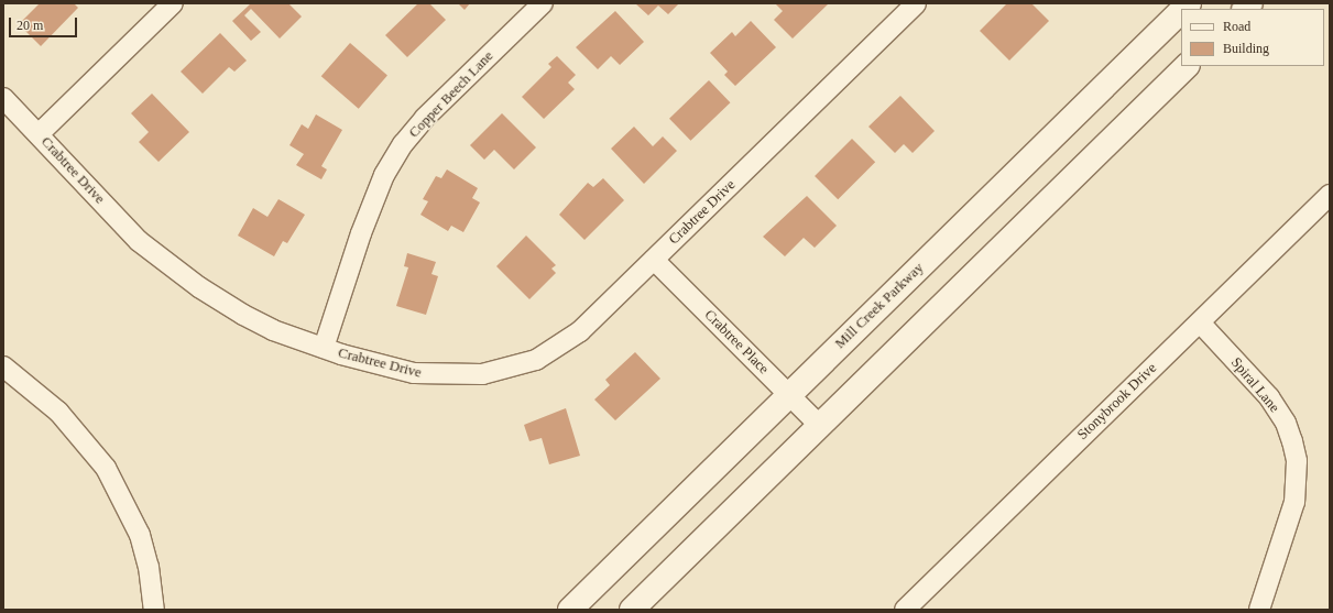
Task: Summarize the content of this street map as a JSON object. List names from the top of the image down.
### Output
{
  "streets": {
    "main road": ["Mill Creek Parkway"],
    "street": [
      "Copper Beech Lane",
      "Crabtree Drive",
      "Crabtree Place",
      "Spiral Lane",
      "Stonybrook Drive"
    ]
  },
  "crossings": [
    ["Copper Beech Lane", "Crabtree Drive"],
    ["Crabtree Drive", "Crabtree Place"],
    ["Mill Creek Parkway", "Crabtree Place"],
    ["Spiral Lane", "Stonybrook Drive"]
  ],
  "legend": ["Road", "Building"],
  "scale_bar": "20 m"
}
